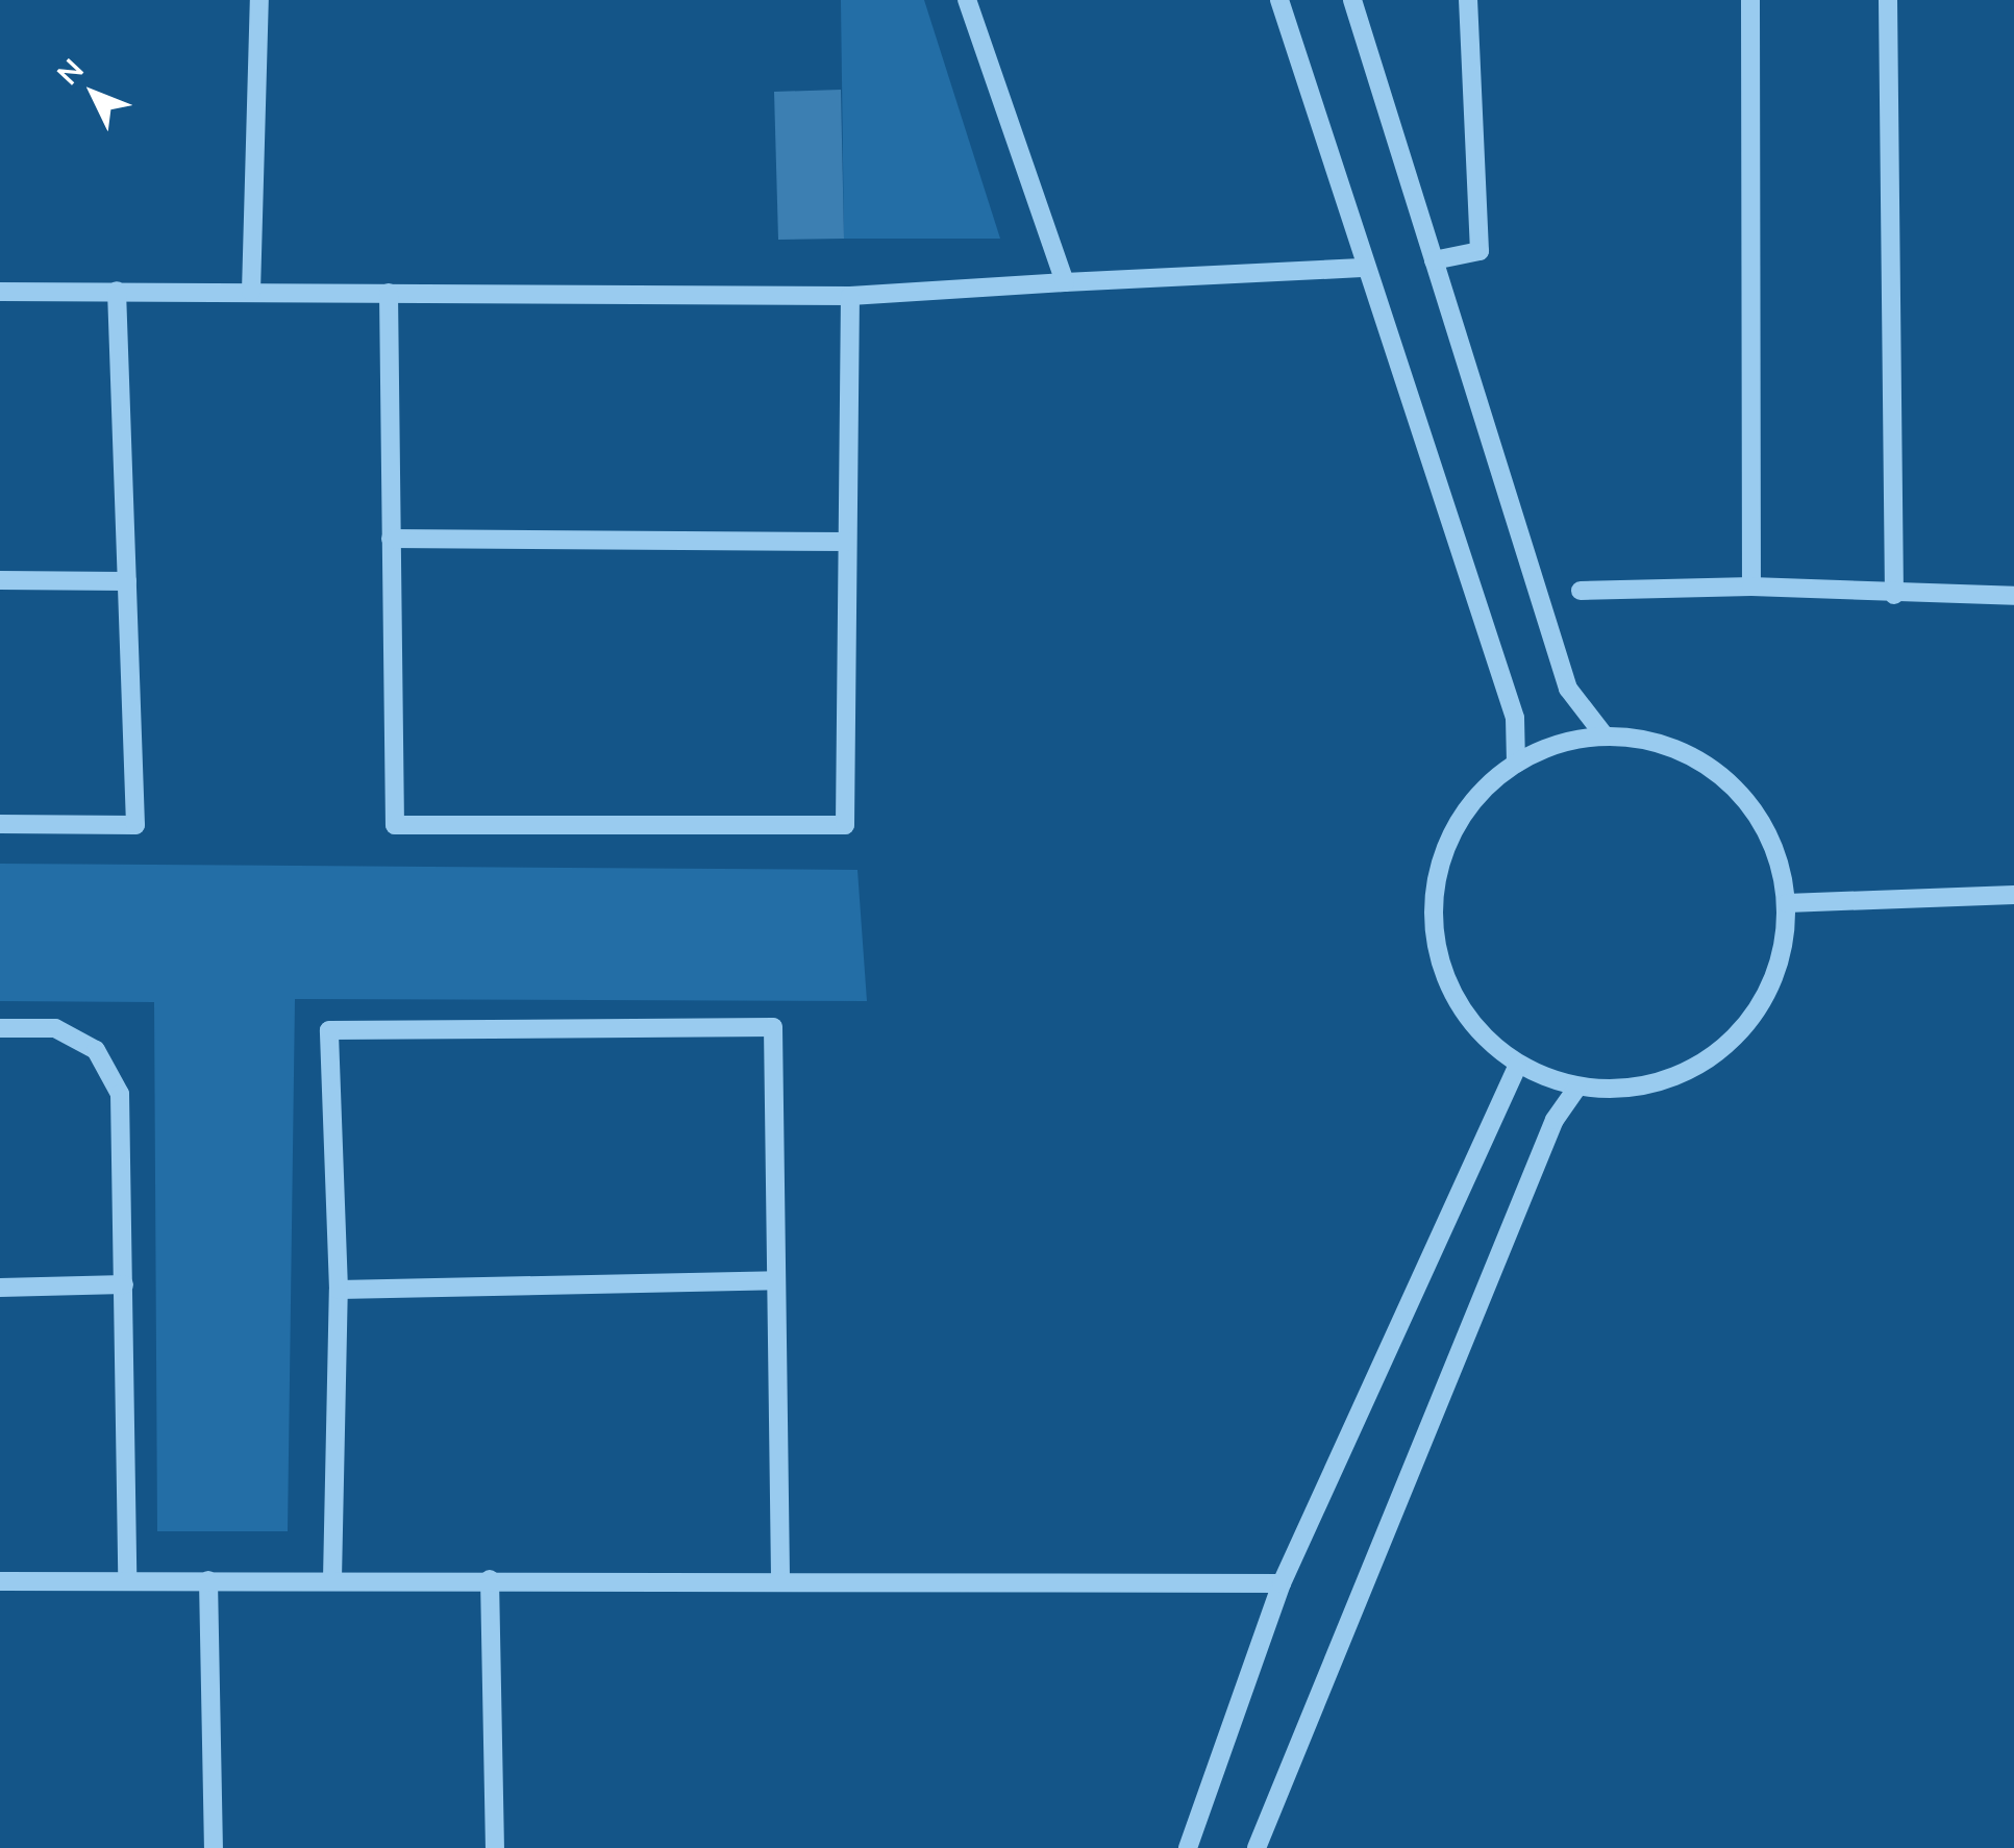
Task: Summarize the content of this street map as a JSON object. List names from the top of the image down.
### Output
{
  "north": "top left"
}
